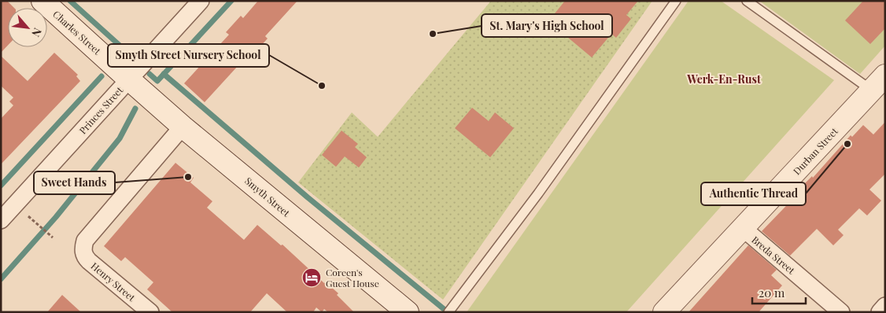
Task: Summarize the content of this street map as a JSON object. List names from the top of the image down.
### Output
{
  "streets": {
    "main road": ["Charles Street", "Durban Street", "Smyth Street"],
    "street": ["Princes Street", "Breda Street", "Henry Street"]
  },
  "crossings": [
    ["Charles Street", "Princes Street"],
    ["Charles Street", "Smyth Street"],
    ["Princes Street", "Smyth Street"],
    ["Durban Street", "Breda Street"],
    ["Smyth Street", "Henry Street"]
  ],
  "districts": ["Werk-En-Rust"],
  "places": {
    "other": [
      "St. Mary's High School",
      "Smyth Street Nursery School",
      "Authentic Thread",
      "Sweet Hands"
    ],
    "hotel": ["Coreen's Guest House"]
  },
  "scale_bar": "20 m",
  "north": "bottom right"
}
